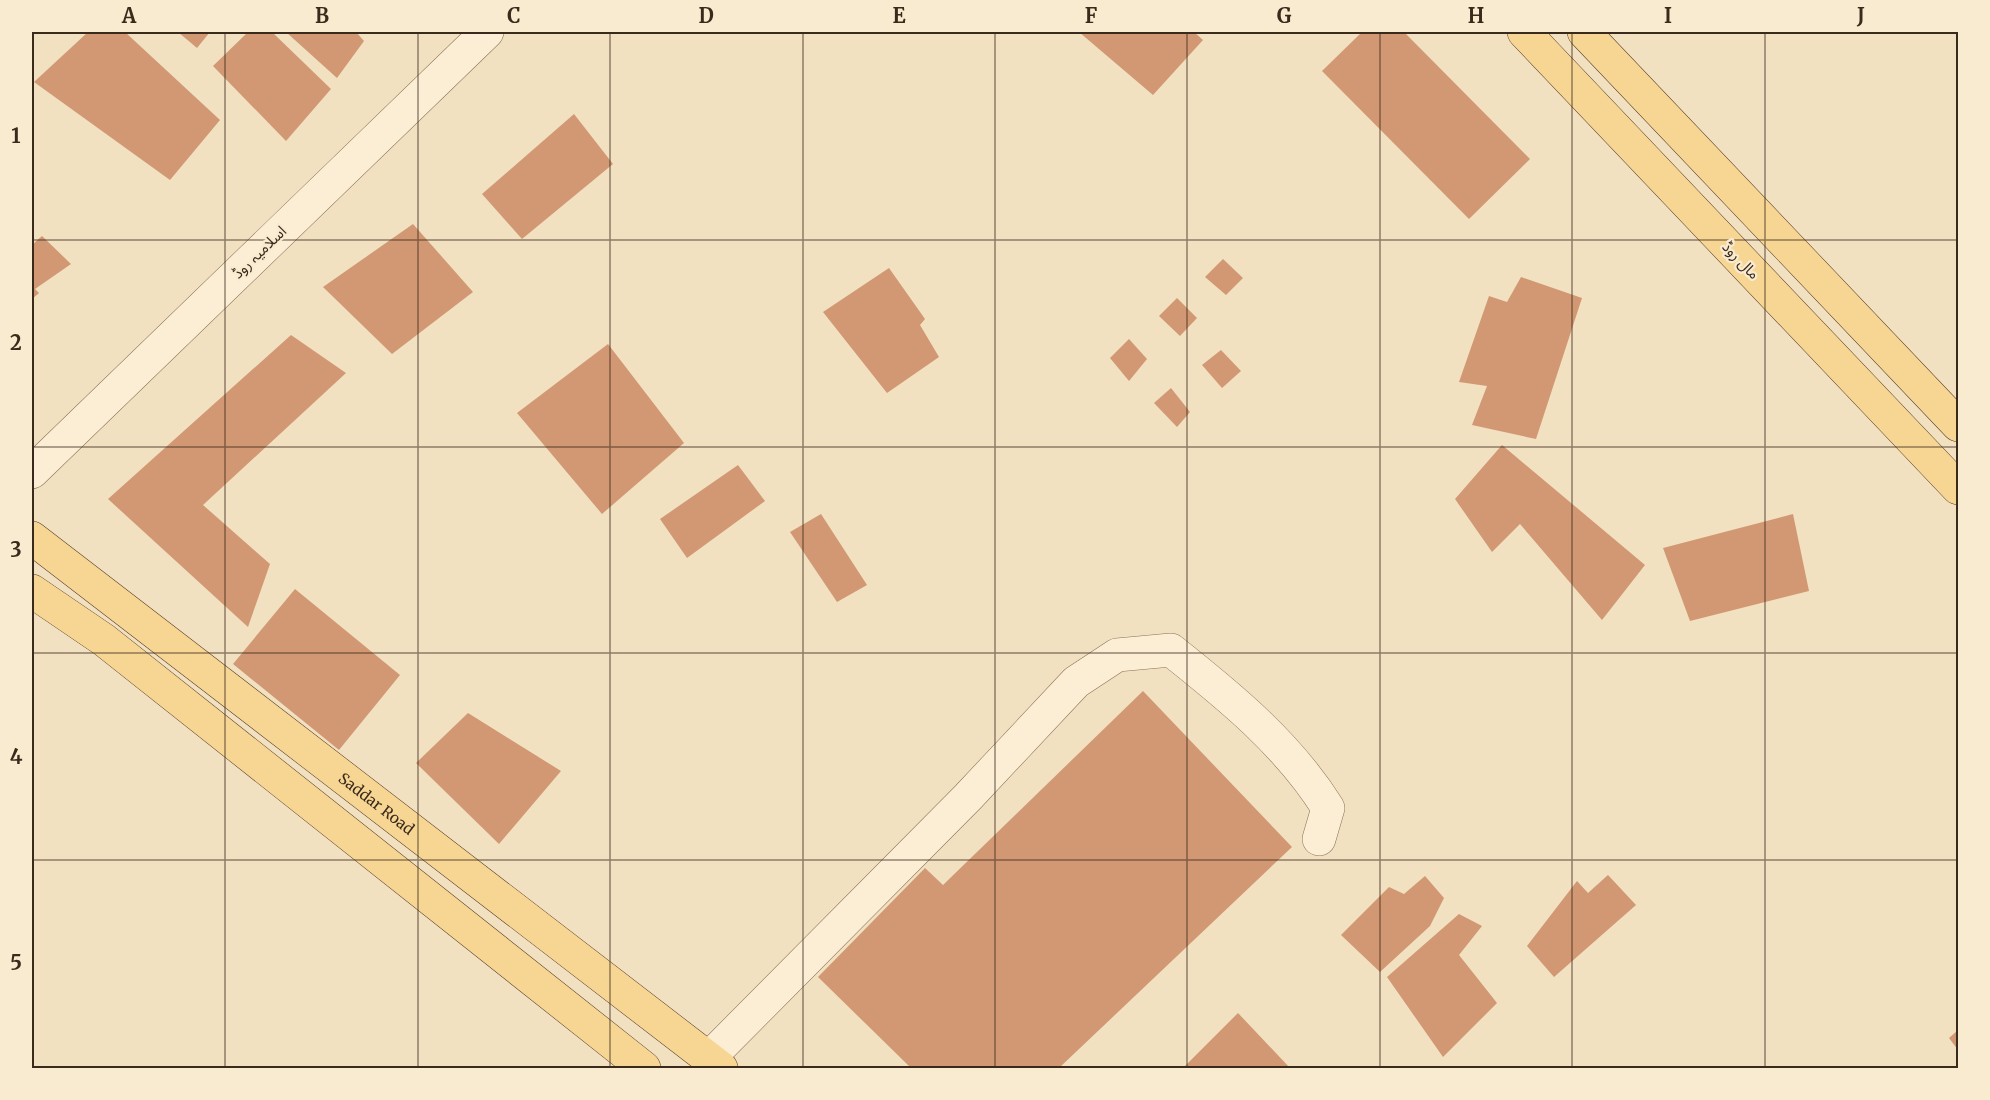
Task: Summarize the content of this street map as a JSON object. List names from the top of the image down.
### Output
{
  "streets": {
    "main road": ["مال روڈ", "Saddar Road"],
    "street": ["اسلامیہ روڈ"]
  },
  "grid": {
    "columns": [
      "A",
      "B",
      "C",
      "D",
      "E",
      "F",
      "G",
      "H",
      "I",
      "J"
    ],
    "rows": [
      "1",
      "2",
      "3",
      "4",
      "5"
    ]
  }
}
